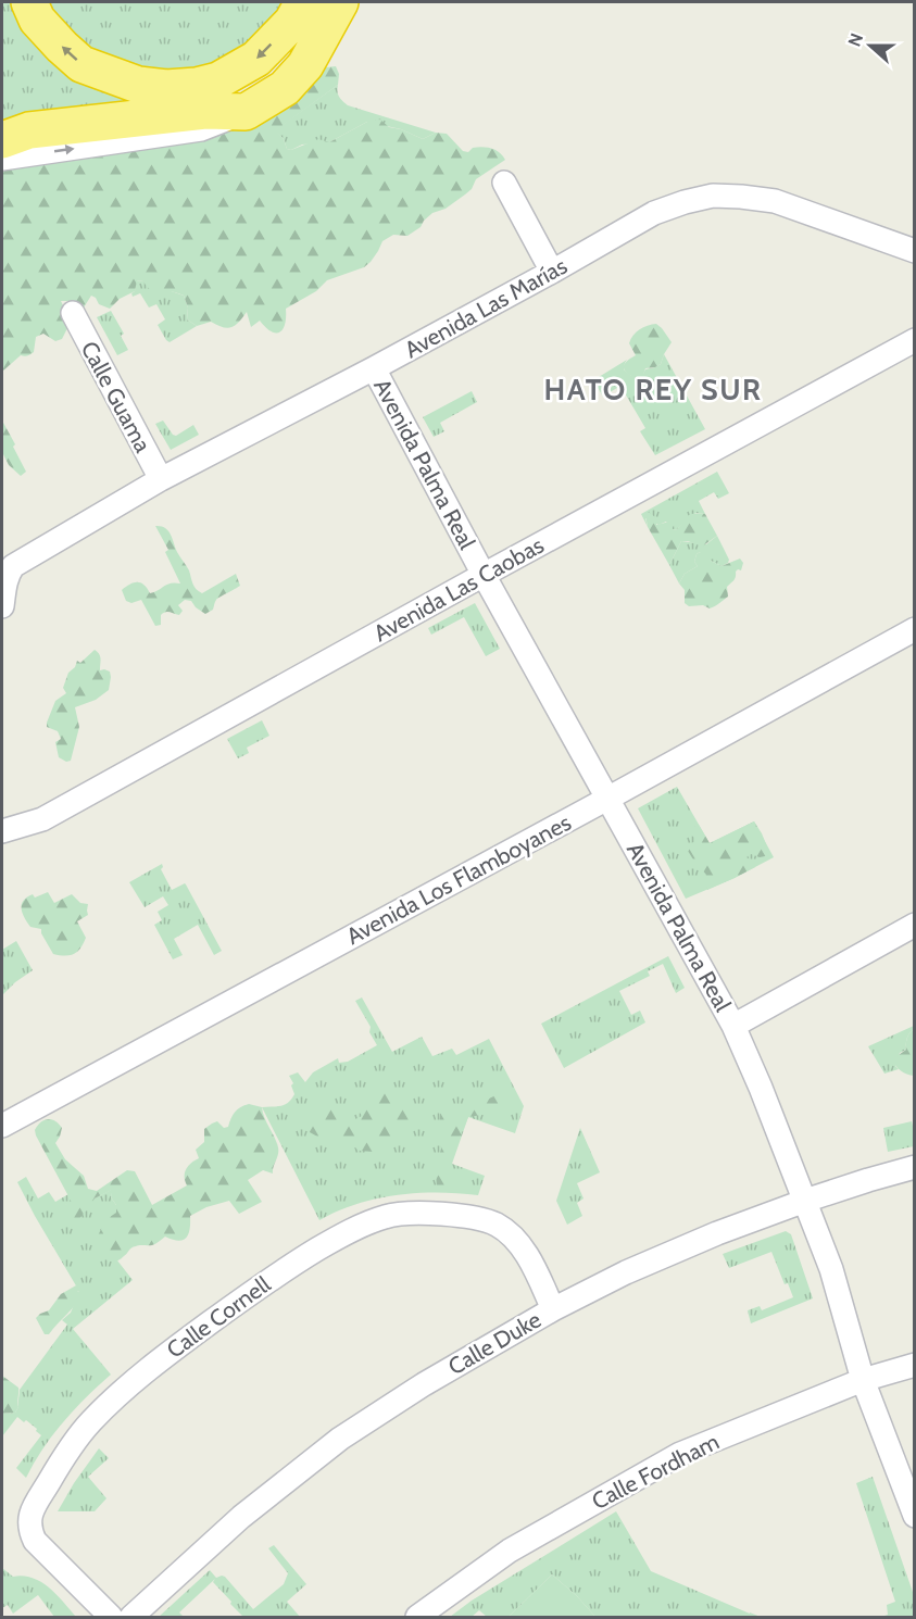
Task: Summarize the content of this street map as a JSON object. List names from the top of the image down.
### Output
{
  "streets": {
    "street": [
      "Avenida Las Marías",
      "Calle Guama",
      "Avenida Palma Real",
      "Avenida Las Caobas",
      "Avenida Los Flamboyanes",
      "Calle Cornell",
      "Calle Duke",
      "Calle Fordham"
    ]
  },
  "crossings": [
    ["Avenida Las Marías", "Calle Guama"],
    ["Avenida Las Marías", "Avenida Palma Real"],
    ["Avenida Palma Real", "Avenida Las Caobas"],
    ["Avenida Palma Real", "Avenida Los Flamboyanes"],
    ["Avenida Palma Real", "Calle Duke"],
    ["Avenida Palma Real", "Calle Fordham"],
    ["Calle Cornell", "Calle Duke"]
  ],
  "districts": ["HATO REY SUR"],
  "north": "left"
}
